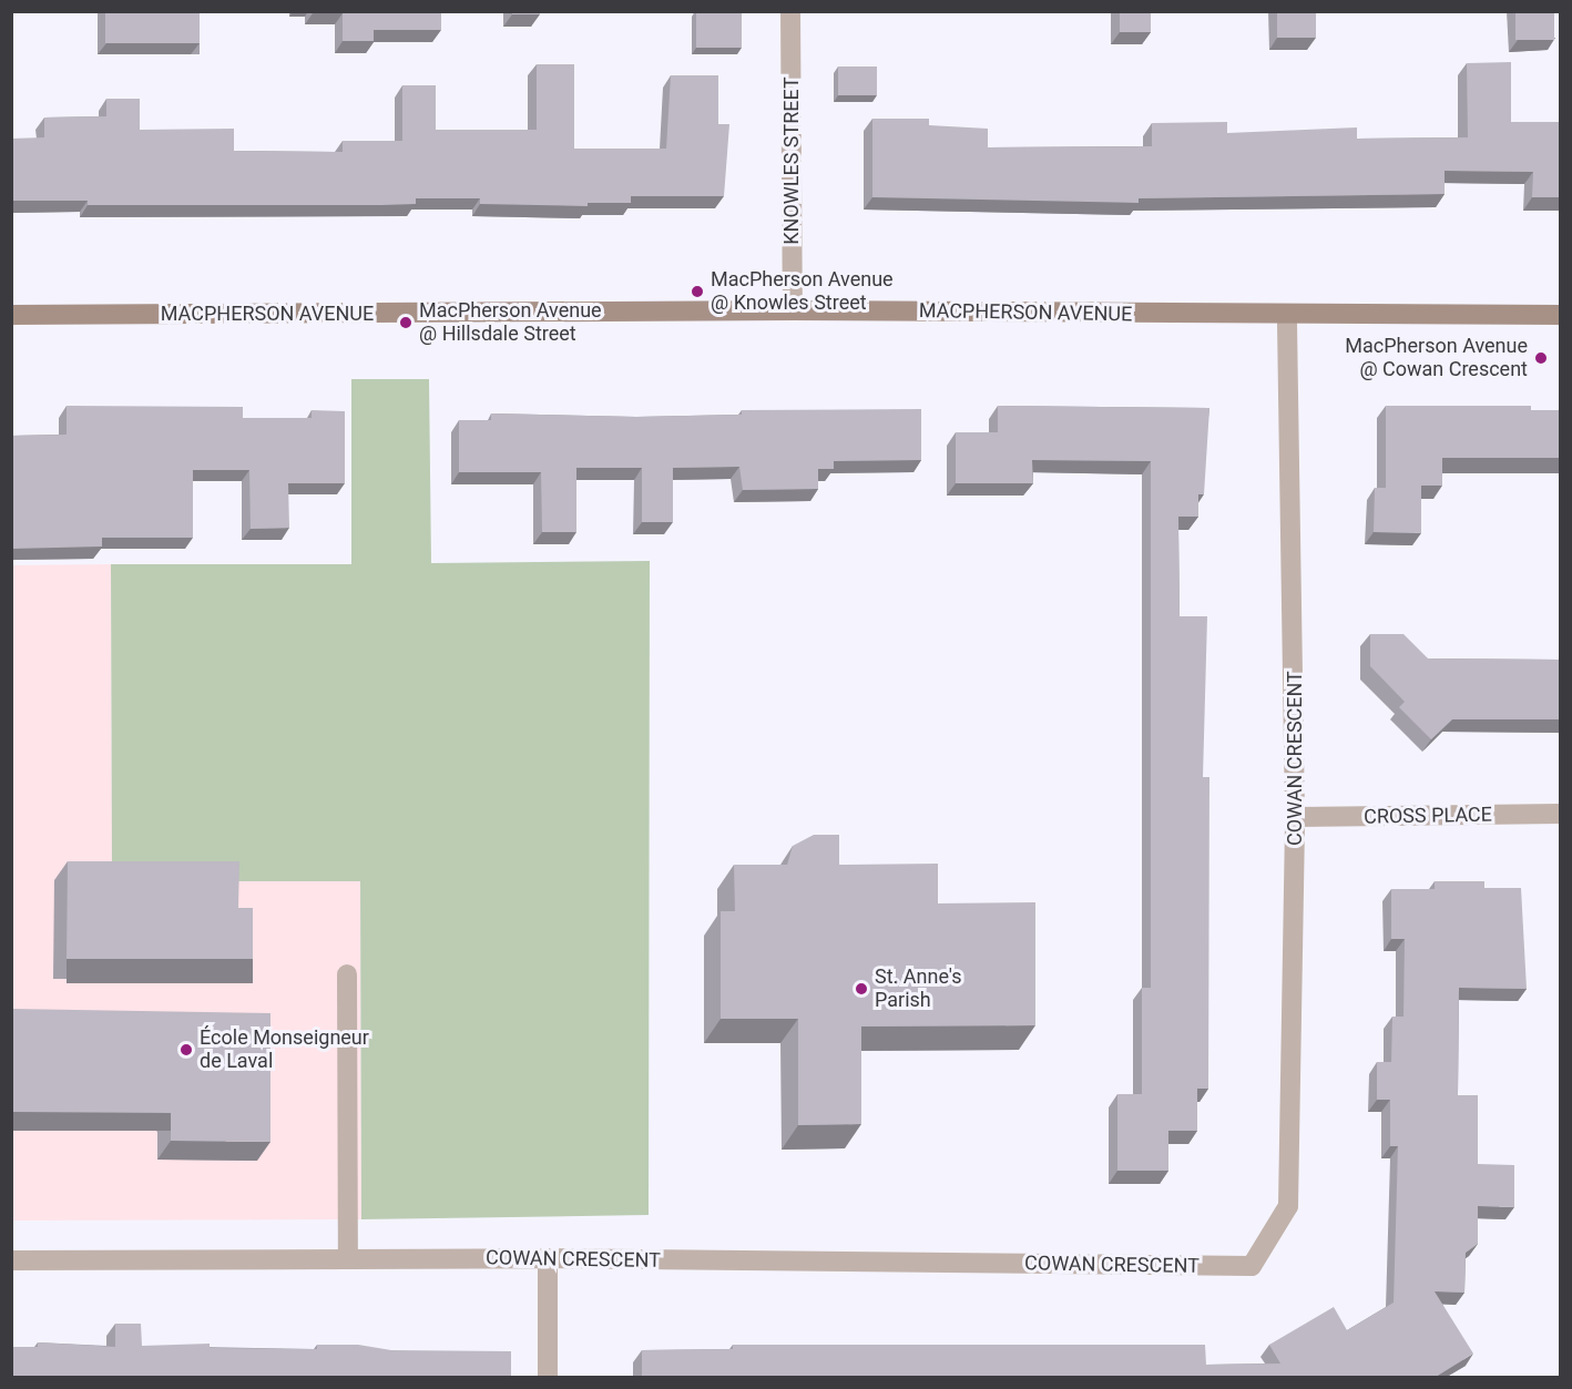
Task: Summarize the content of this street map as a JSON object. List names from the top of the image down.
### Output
{
  "streets": {
    "street": [
      "KNOWLES STREET",
      "MACPHERSON AVENUE",
      "COWAN CRESCENT",
      "CROSS PLACE"
    ]
  },
  "crossings": [
    ["KNOWLES STREET", "MACPHERSON AVENUE"],
    ["MACPHERSON AVENUE", "COWAN CRESCENT"],
    ["COWAN CRESCENT", "CROSS PLACE"]
  ],
  "places": [
    "MacPherson Avenue @ Knowles Street",
    "MacPherson Avenue @ Hillsdale Street",
    "MacPherson Avenue @ Cowan Crescent",
    "St. Anne's Parish",
    "École Monseigneur de Laval"
  ]
}
